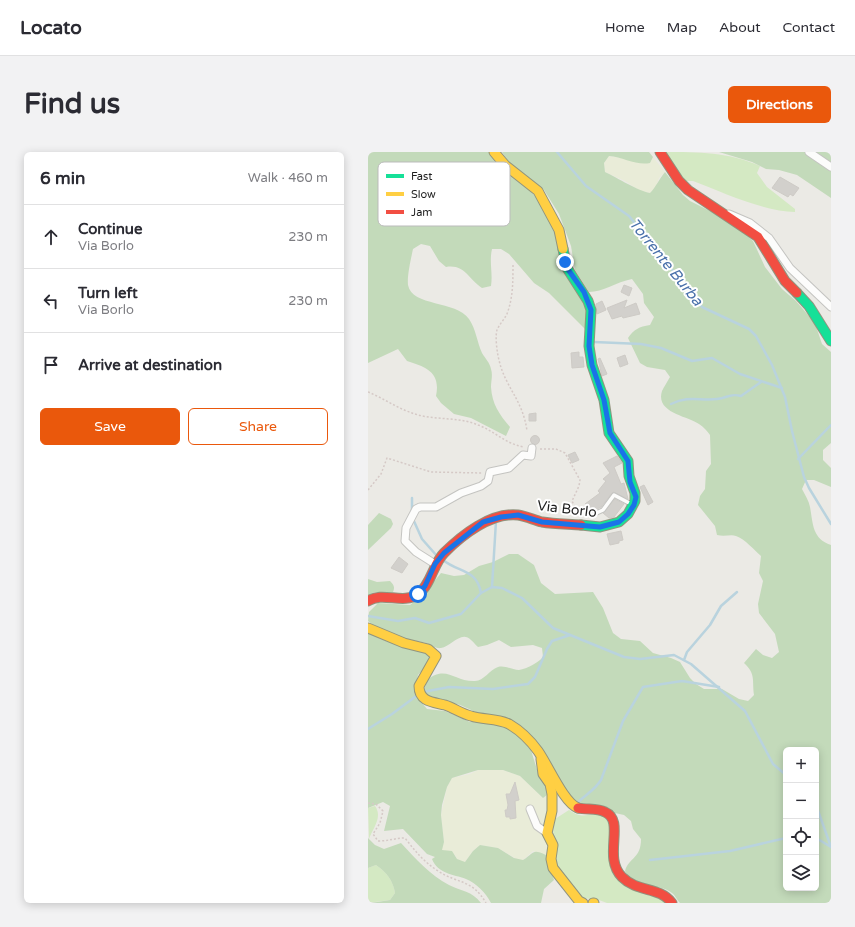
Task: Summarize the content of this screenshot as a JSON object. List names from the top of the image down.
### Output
{
  "streets": {
    "main road": ["Via Borlo"]
  },
  "water": ["Torrente Burba"],
  "legend": ["Fast", "Slow", "Jam"],
  "page": {
    "header": "Locato",
    "nav": [
      "Home",
      "Map",
      "About",
      "Contact"
    ],
    "buttons": [
      "Directions",
      ["Save", "Share"]
    ],
    "title": "Find us",
    "heading": ["6 min", "Walk · 460 m"],
    "list": [
      ["Continue", "Via Borlo", "230 m"],
      ["Turn left", "Via Borlo", "230 m"],
      "Arrive at destination"
    ],
    "map_buttons": ["+", "−"]
  }
}
